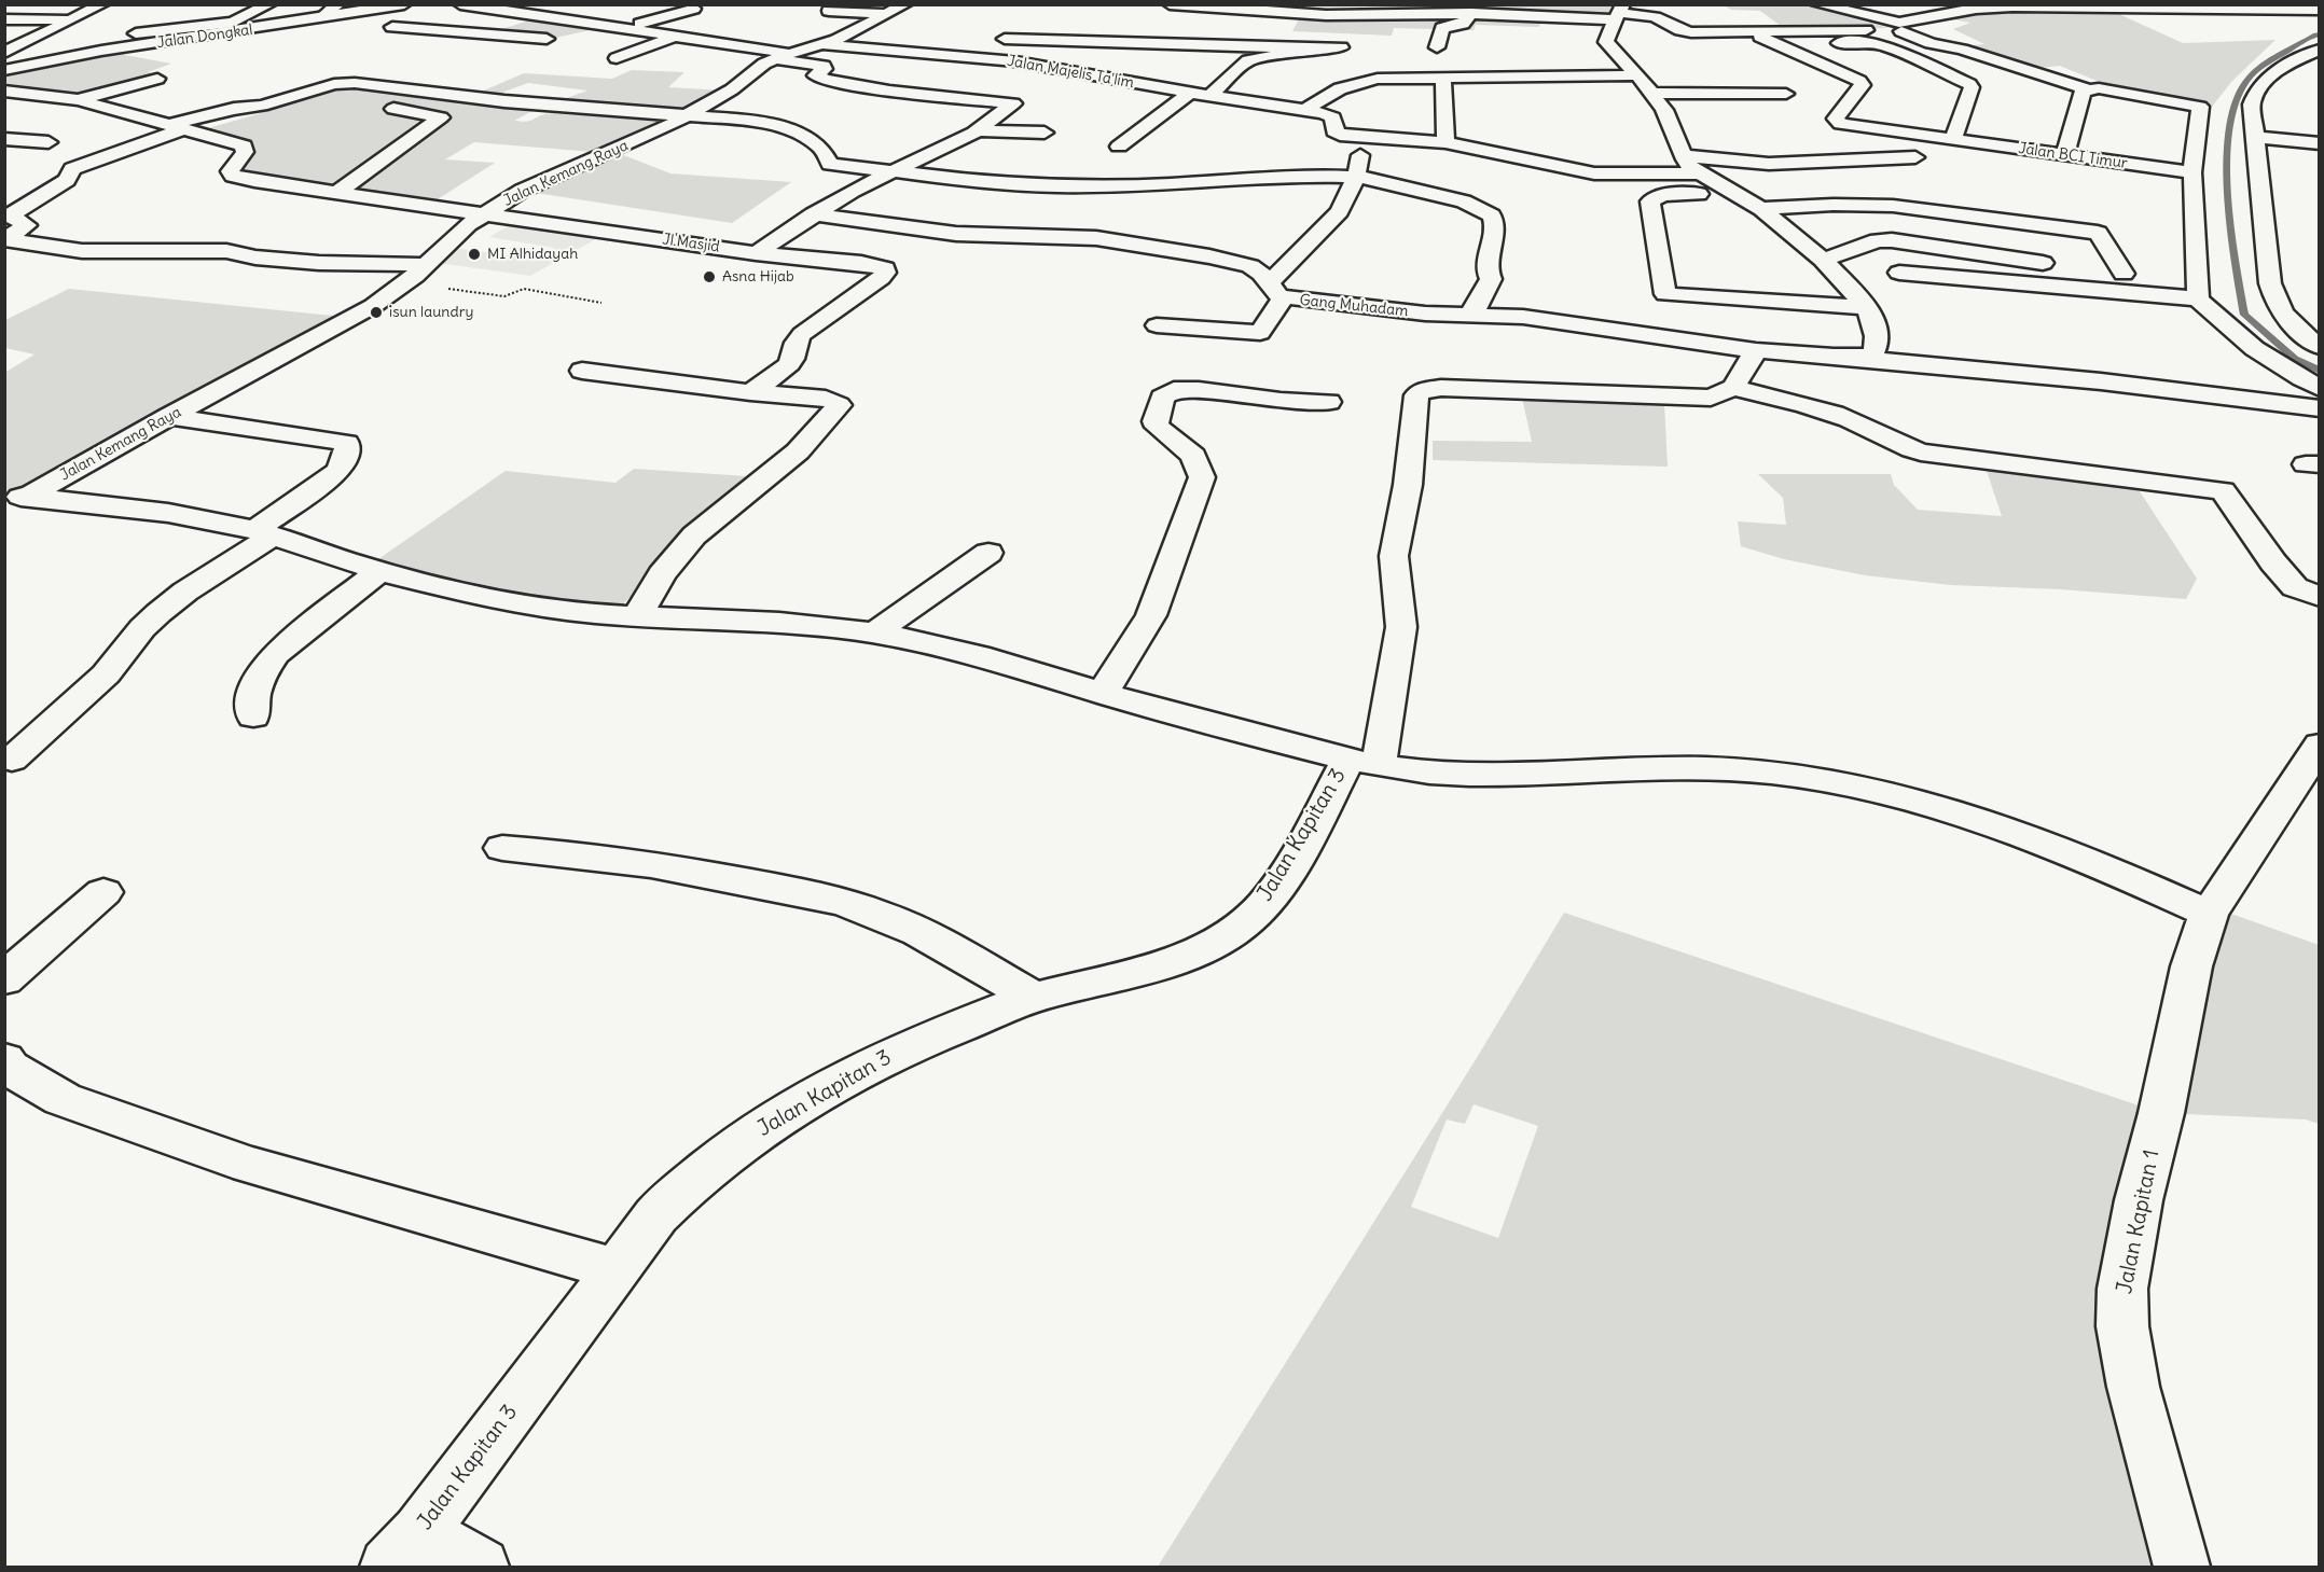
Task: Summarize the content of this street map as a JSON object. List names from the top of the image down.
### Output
{
  "streets": {
    "street": [
      "Jalan Dongkal",
      "Jalan Majelis Ta'lim",
      "Jalan BCI Timur",
      "Jalan Kemang Raya",
      "Jl.Masjid",
      "Gang Muhadam",
      "Jalan Kapitan 3",
      "Jalan Kapitan 1"
    ]
  },
  "crossings": [
    ["Jalan Majelis Ta'lim", "Jalan Kemang Raya"],
    ["Jalan Kemang Raya", "Jl.Masjid"]
  ],
  "places": ["MI Alhidayah", "Asna Hijab", "isun laundry"]
}
